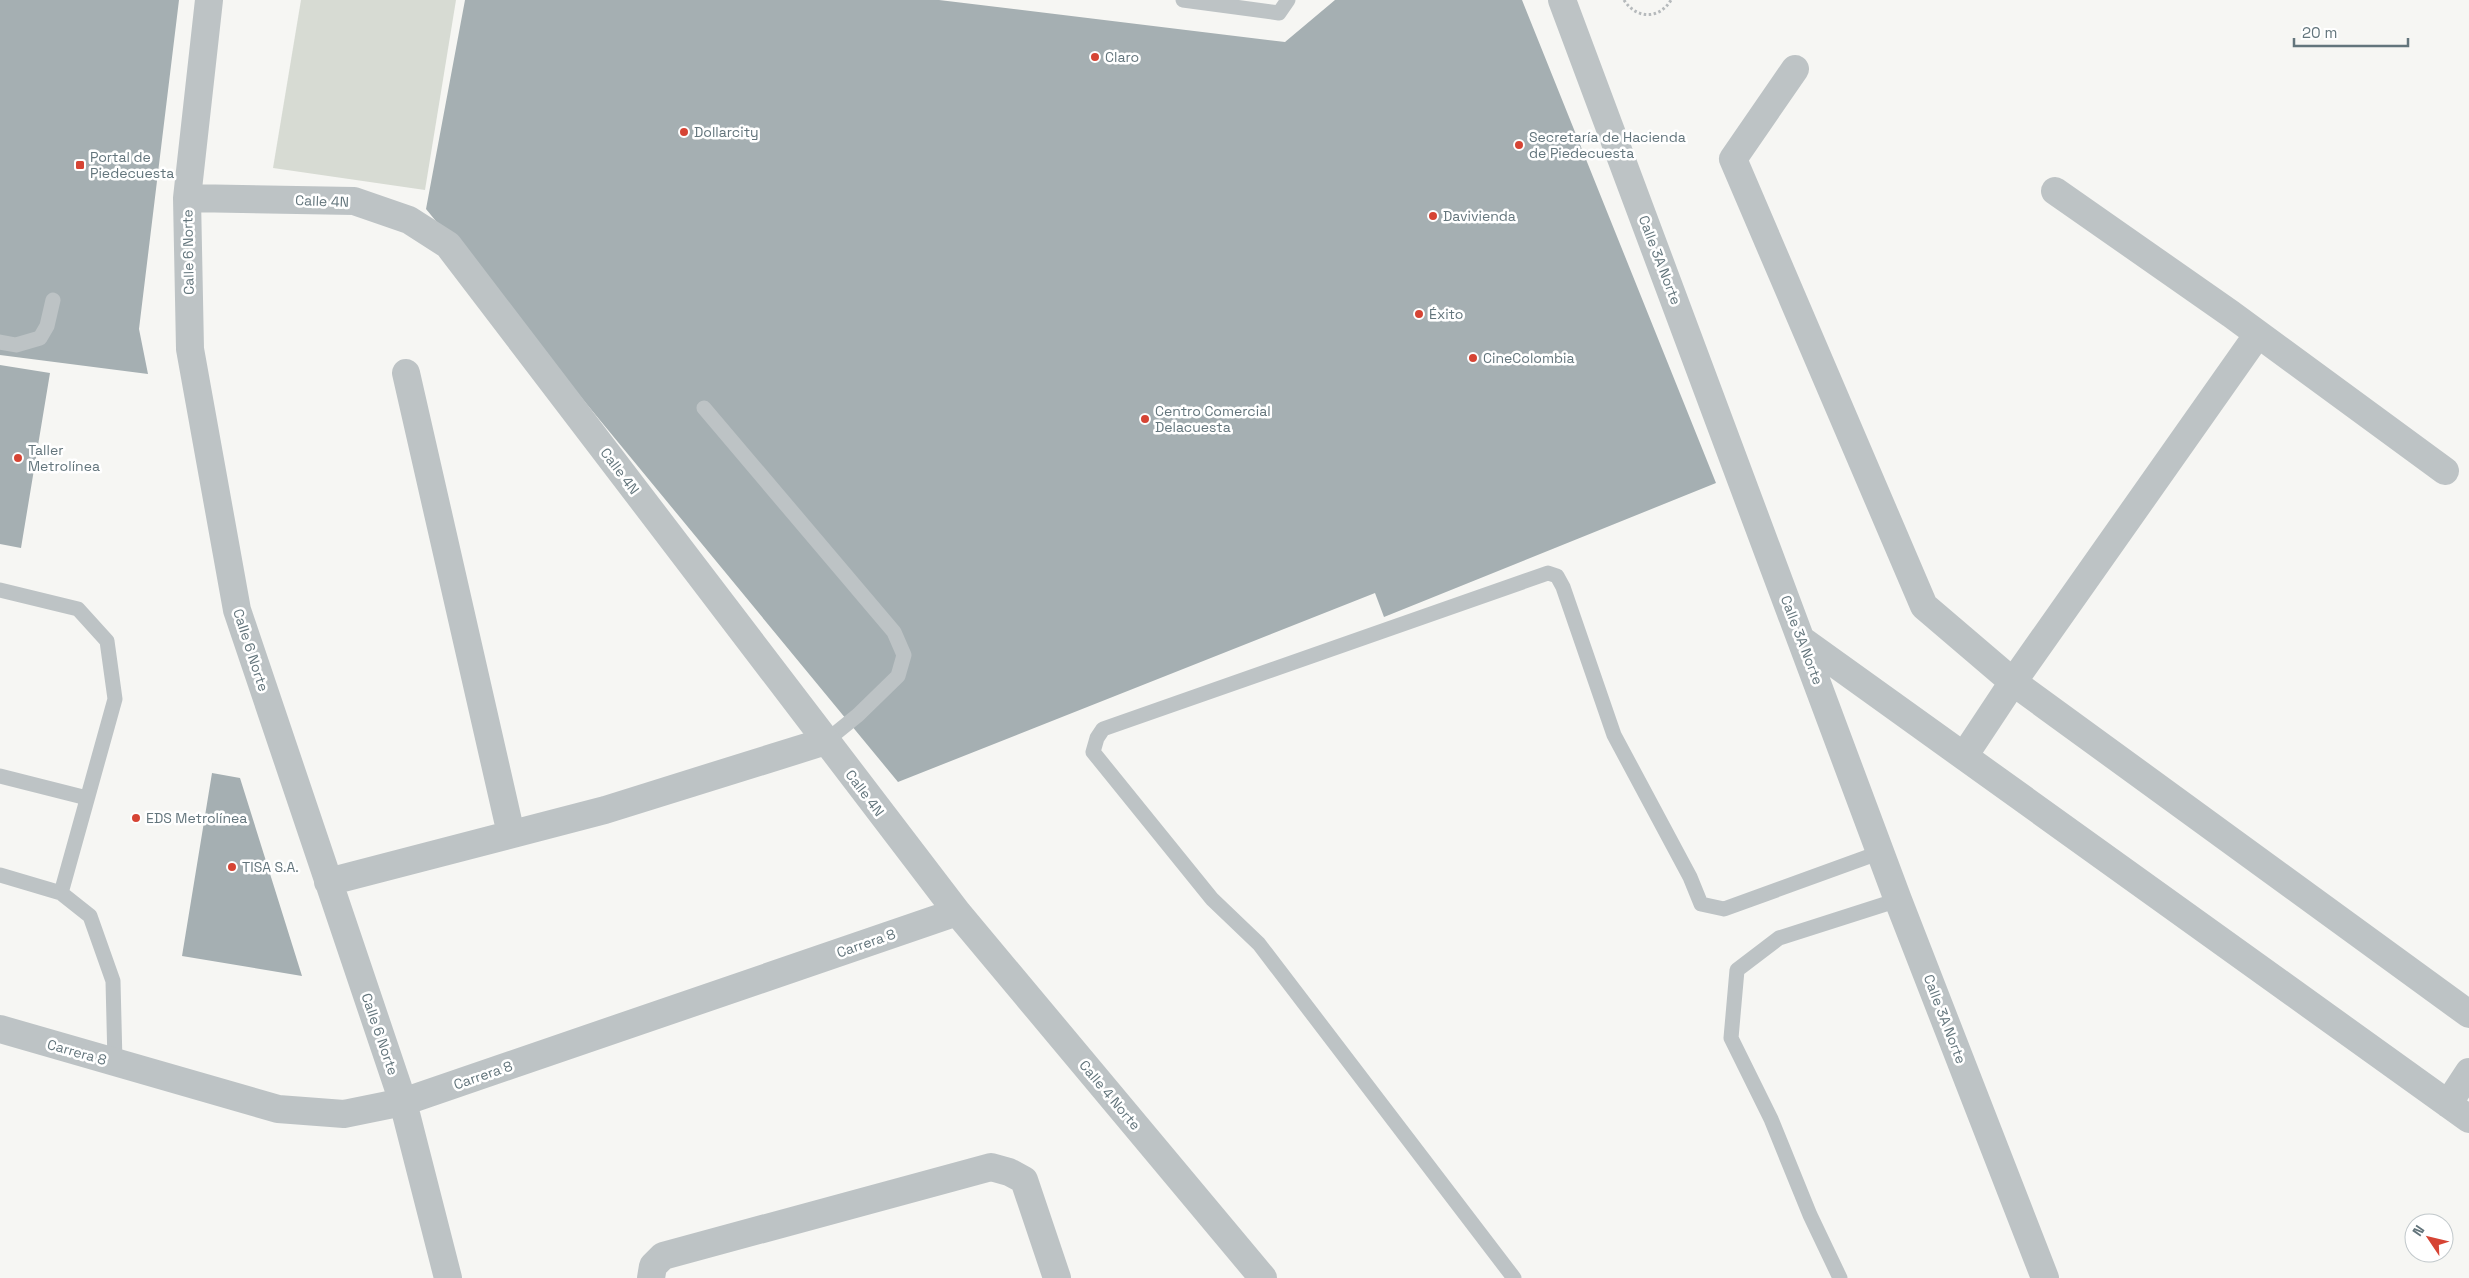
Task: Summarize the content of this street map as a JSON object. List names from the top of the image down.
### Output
{
  "streets": {
    "street": [
      "Calle 4N",
      "Calle 6 Norte",
      "Calle 3A Norte",
      "Carrera 8",
      "Calle 4 Norte"
    ]
  },
  "crossings": [
    ["Calle 4N", "Calle 6 Norte"],
    ["Calle 4N", "Carrera 8"],
    ["Calle 4N", "Calle 4 Norte"],
    ["Calle 6 Norte", "Carrera 8"],
    ["Carrera 8", "Calle 4 Norte"]
  ],
  "places": {
    "other": [
      "Claro",
      "Dollarcity",
      "Secretaría de Hacienda de Piedecuesta",
      "Davivienda",
      "Éxito",
      "CineColombia",
      "Centro Comercial Delacuesta",
      "Taller Metrolínea",
      "EDS Metrolínea",
      "TISA S.A."
    ],
    "transit": ["Portal de Piedecuesta"]
  },
  "scale_bar": "20 m",
  "north": "top left"
}
